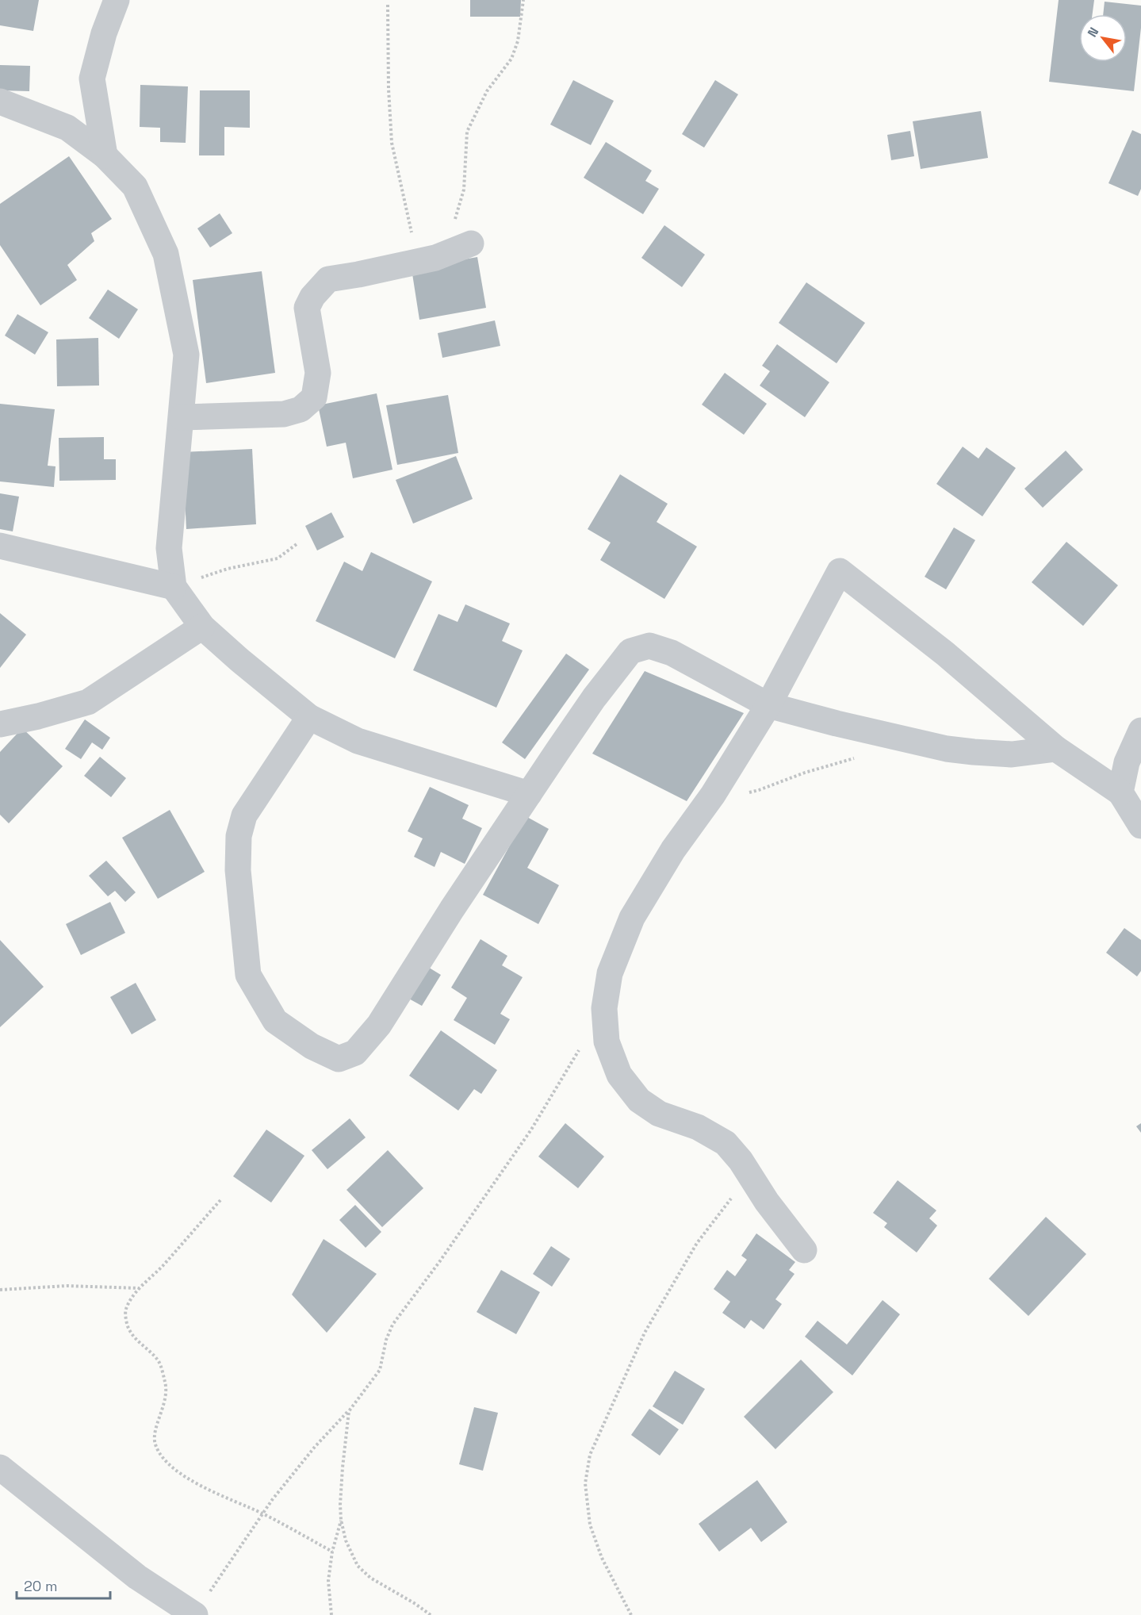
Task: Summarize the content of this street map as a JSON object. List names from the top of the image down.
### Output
{
  "scale_bar": "20 m",
  "north": "top left"
}
